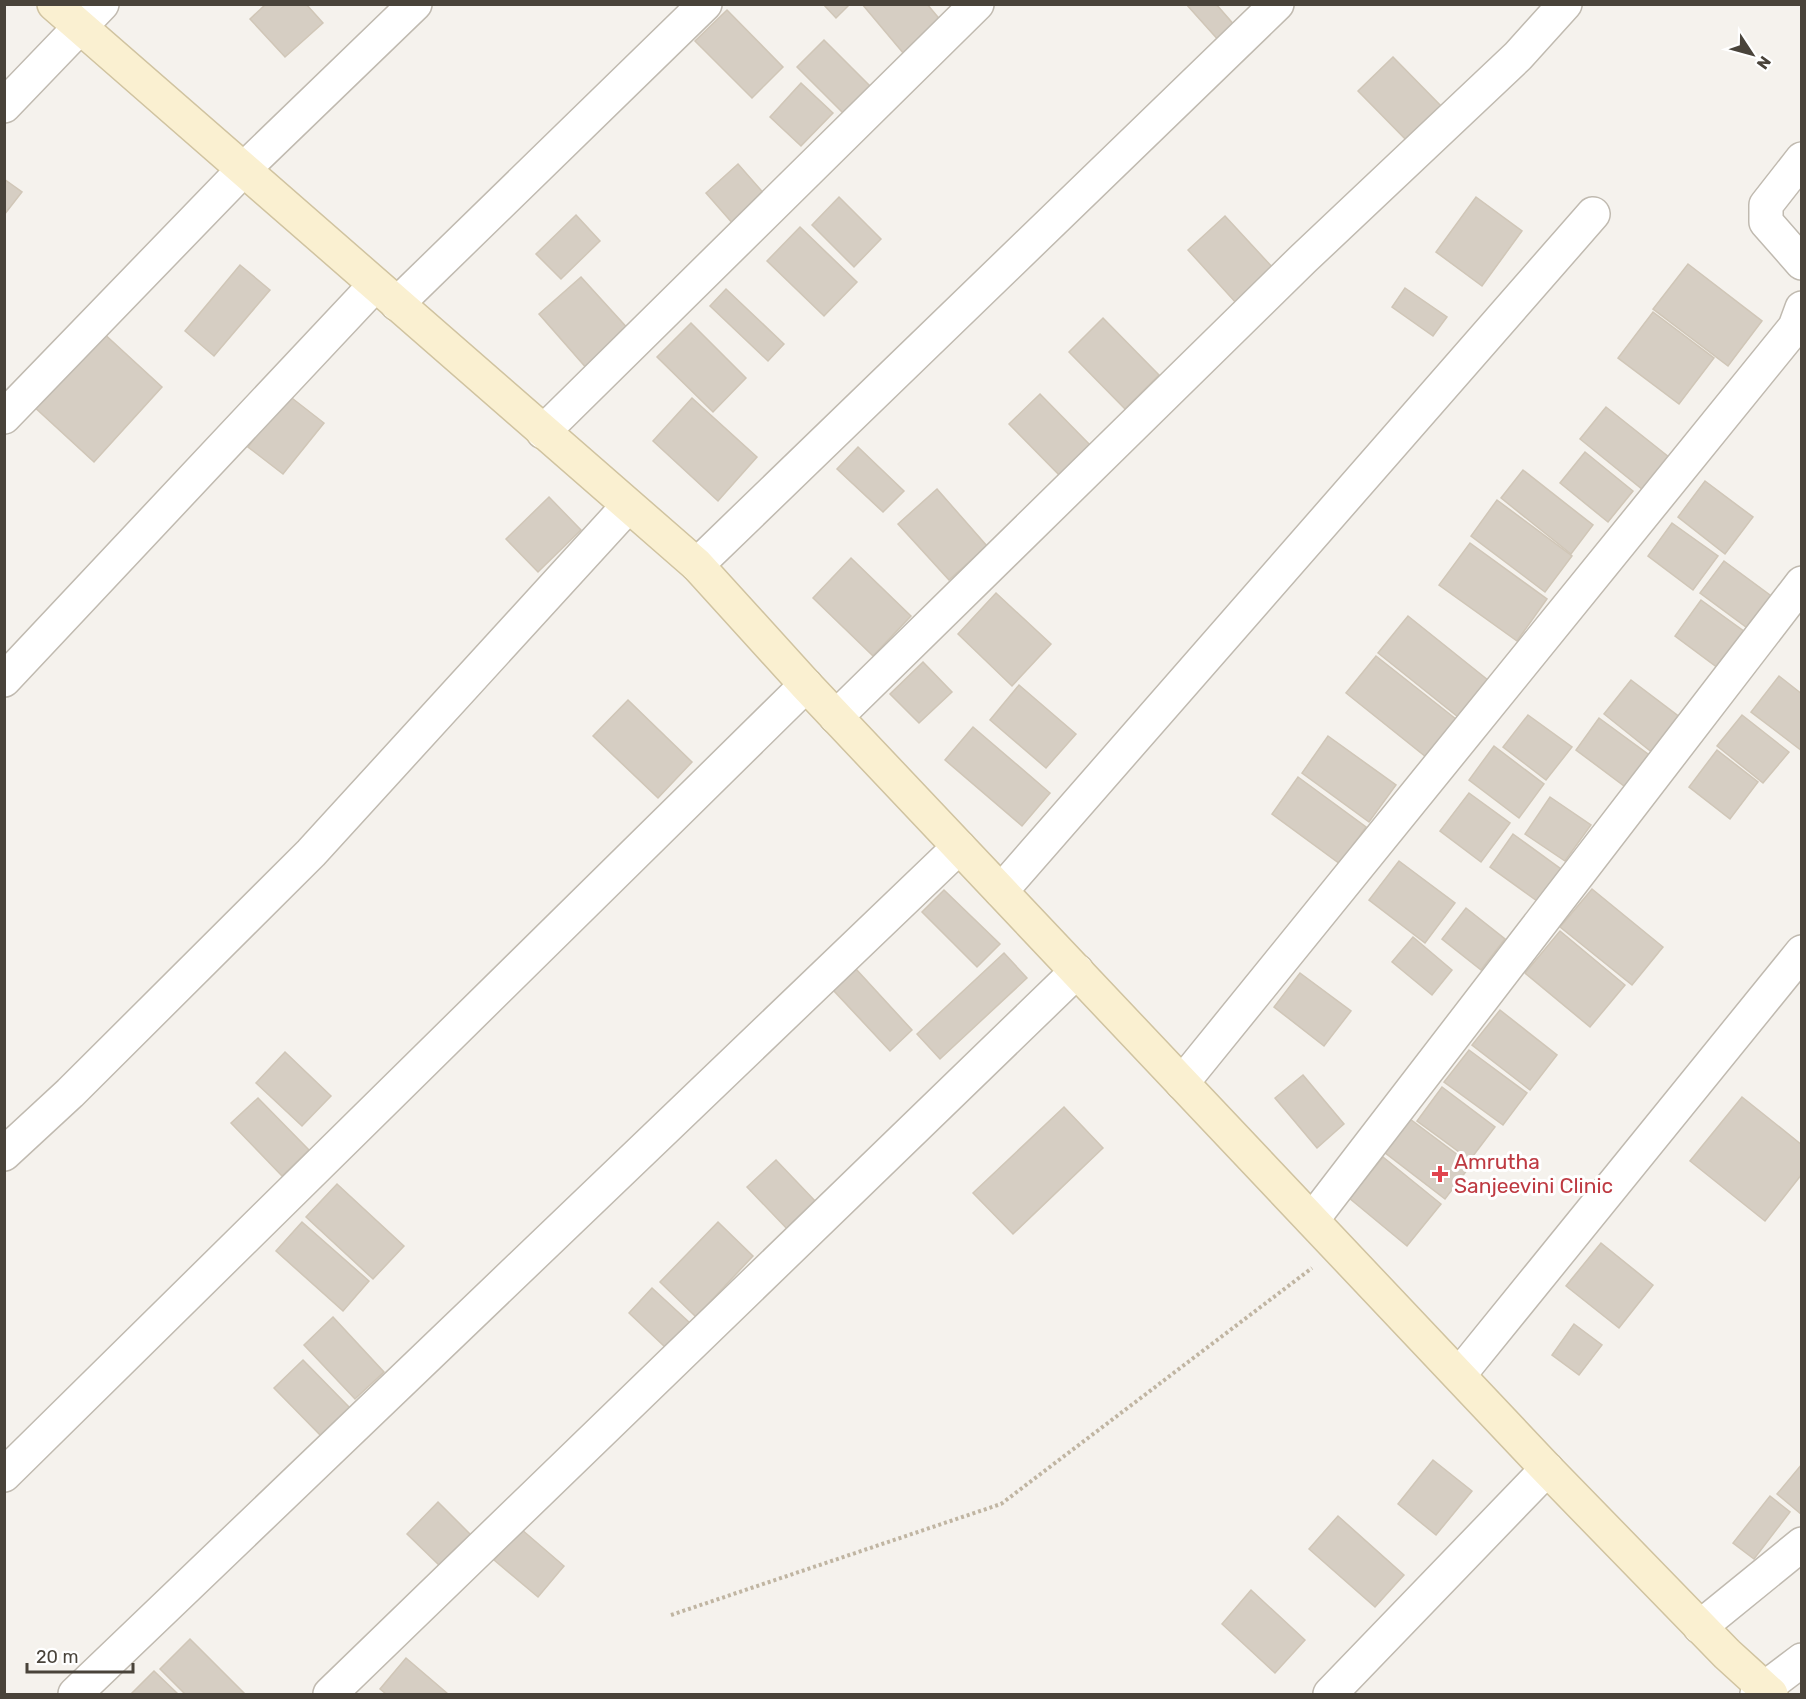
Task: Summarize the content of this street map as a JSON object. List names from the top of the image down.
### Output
{
  "places": {
    "health": ["Amrutha Sanjeevini Clinic"]
  },
  "scale_bar": "20 m",
  "north": "bottom right"
}
